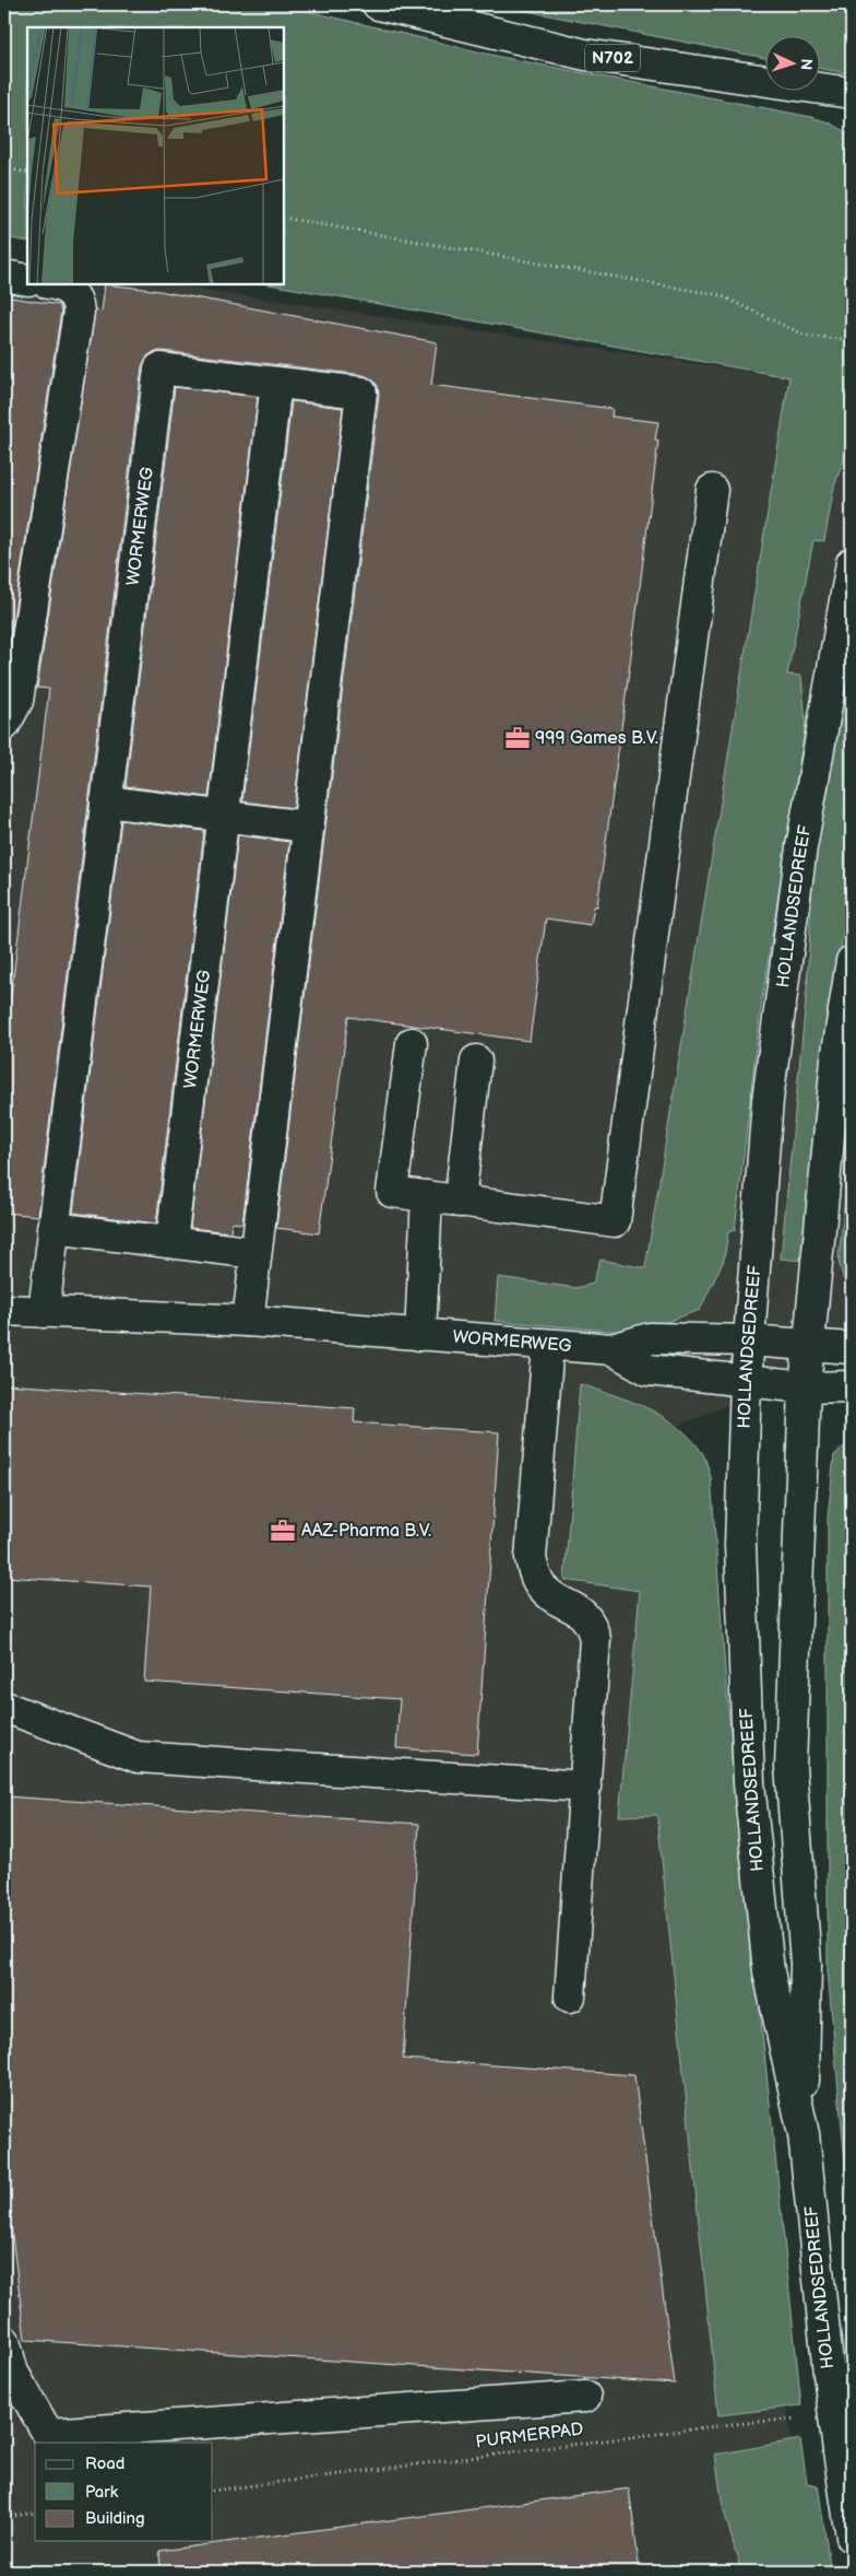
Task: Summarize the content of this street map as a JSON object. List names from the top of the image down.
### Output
{
  "streets": {
    "main road": ["N702", "WORMERWEG", "HOLLANDSEDREEF"],
    "path": ["PURMERPAD"]
  },
  "crossings": [
    ["WORMERWEG", "HOLLANDSEDREEF"]
  ],
  "places": {
    "office": ["999 Games B.V.", "AAZ-Pharma B.V."]
  },
  "legend": ["Road", "Park", "Building"],
  "north": "right"
}
